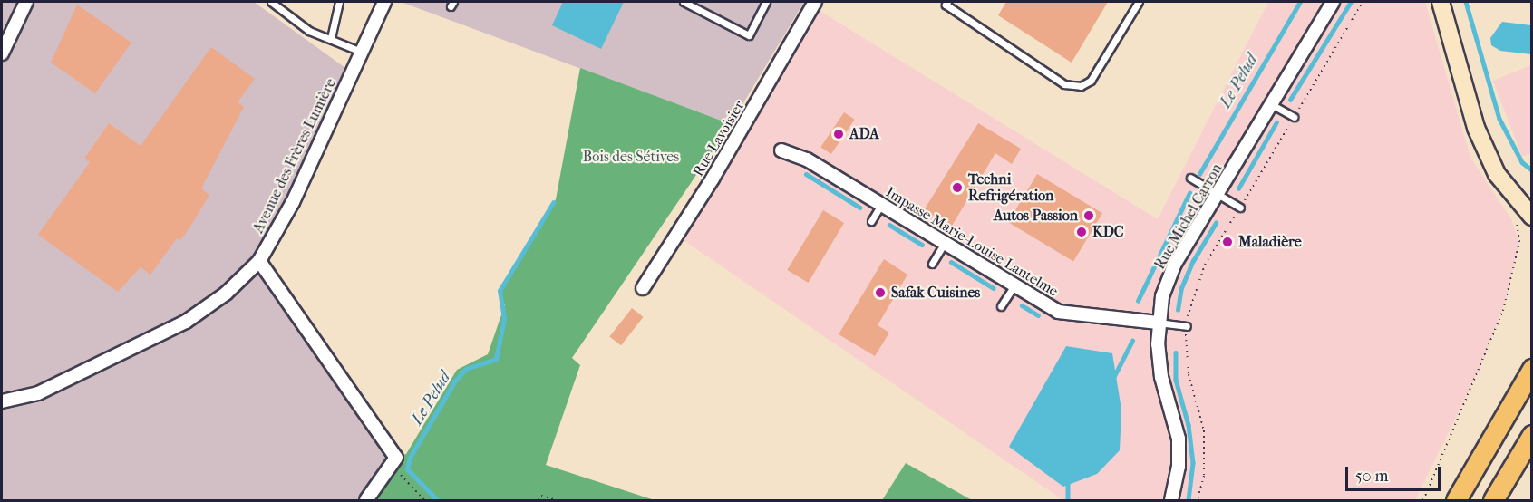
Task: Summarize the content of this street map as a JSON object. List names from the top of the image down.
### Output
{
  "streets": {
    "street": [
      "Rue Lavoisier",
      "Avenue des Frères Lumière",
      "Rue Michel Carron",
      "Impasse Marie-Louise Lantelme"
    ]
  },
  "crossings": [
    ["Rue Michel Carron", "Impasse Marie-Louise Lantelme"]
  ],
  "water": ["Le Pelud"],
  "parks": ["Bois des Sétives"],
  "places": [
    "ADA",
    "Techni Refrigération",
    "Autos Passion",
    "KDC",
    "Maladière",
    "Safak Cuisines"
  ],
  "scale_bar": "50 m"
}
